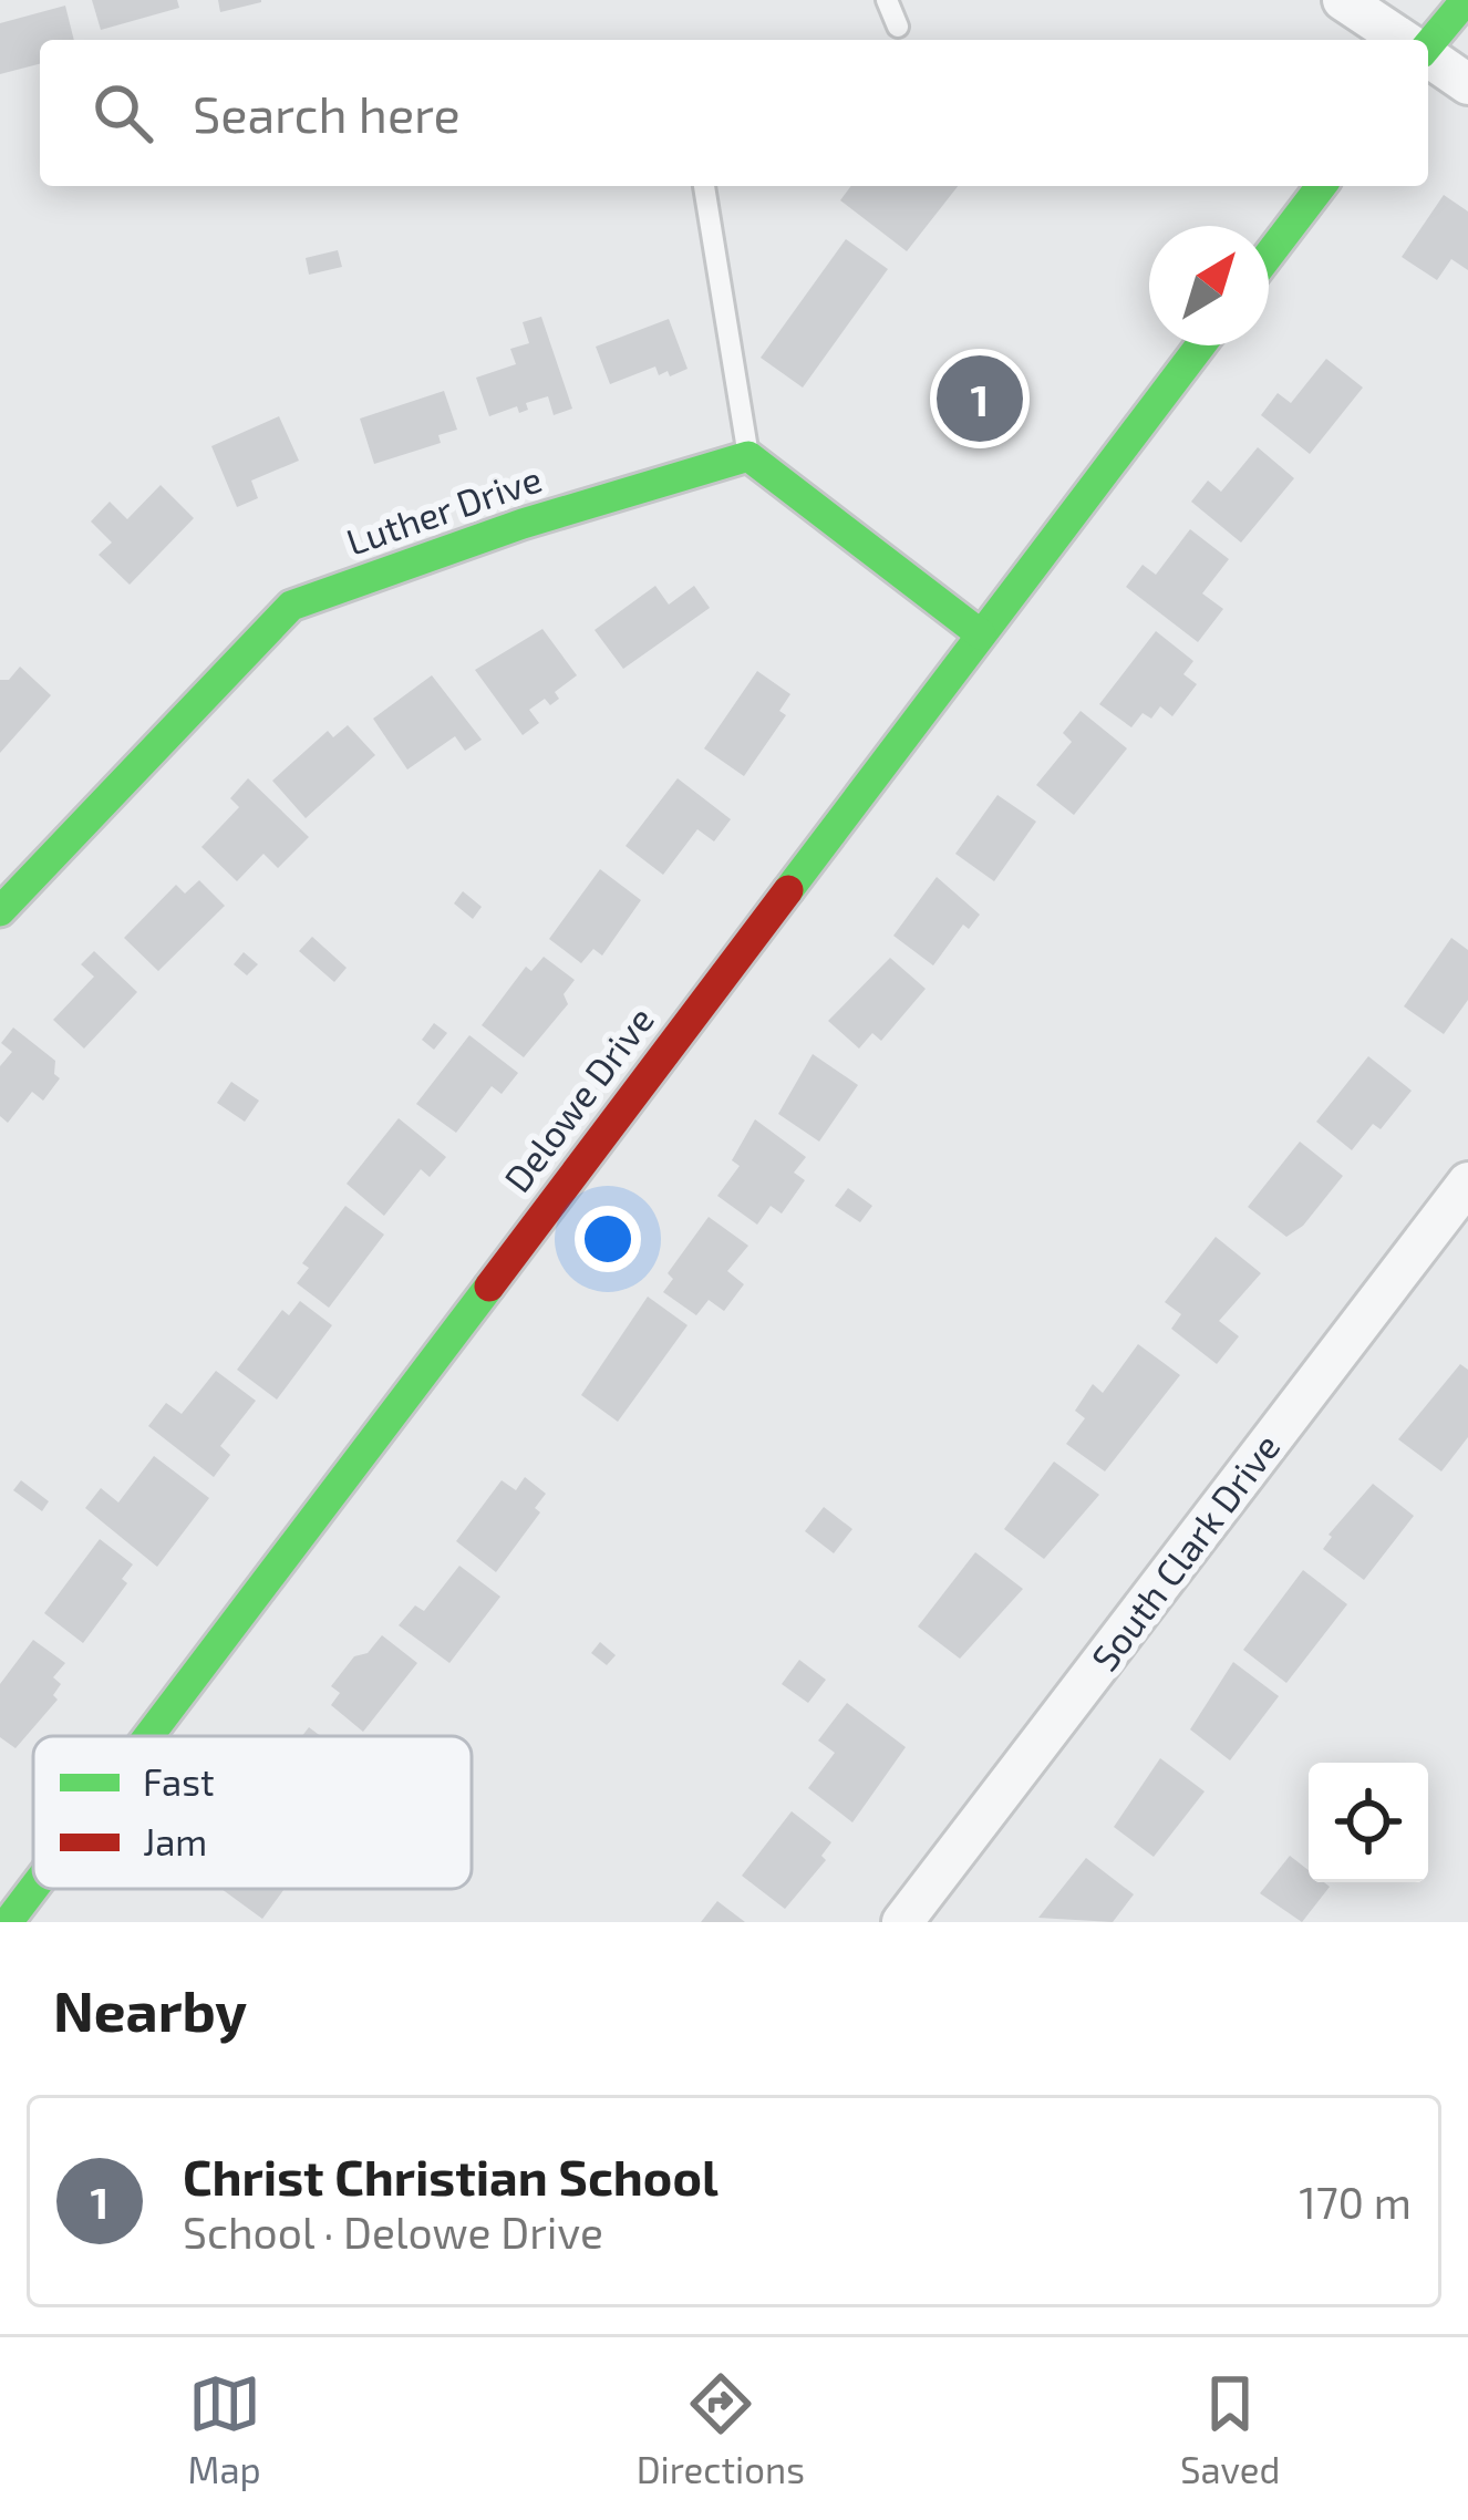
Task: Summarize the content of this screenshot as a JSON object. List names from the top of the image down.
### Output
{
  "streets": {
    "street": ["Luther Drive", "Delowe Drive", "South Clark Drive"]
  },
  "legend": ["Fast", "Jam"],
  "north": "top right",
  "page": {
    "search": "Search here",
    "pins": "1",
    "heading": "Nearby",
    "list": [
      {
        "mark": "1",
        "name": "Christ Christian School",
        "note": "School · Delowe Drive",
        "value": "170 m"
      }
    ],
    "nav": ["Map", "Directions", "Saved"]
  }
}
